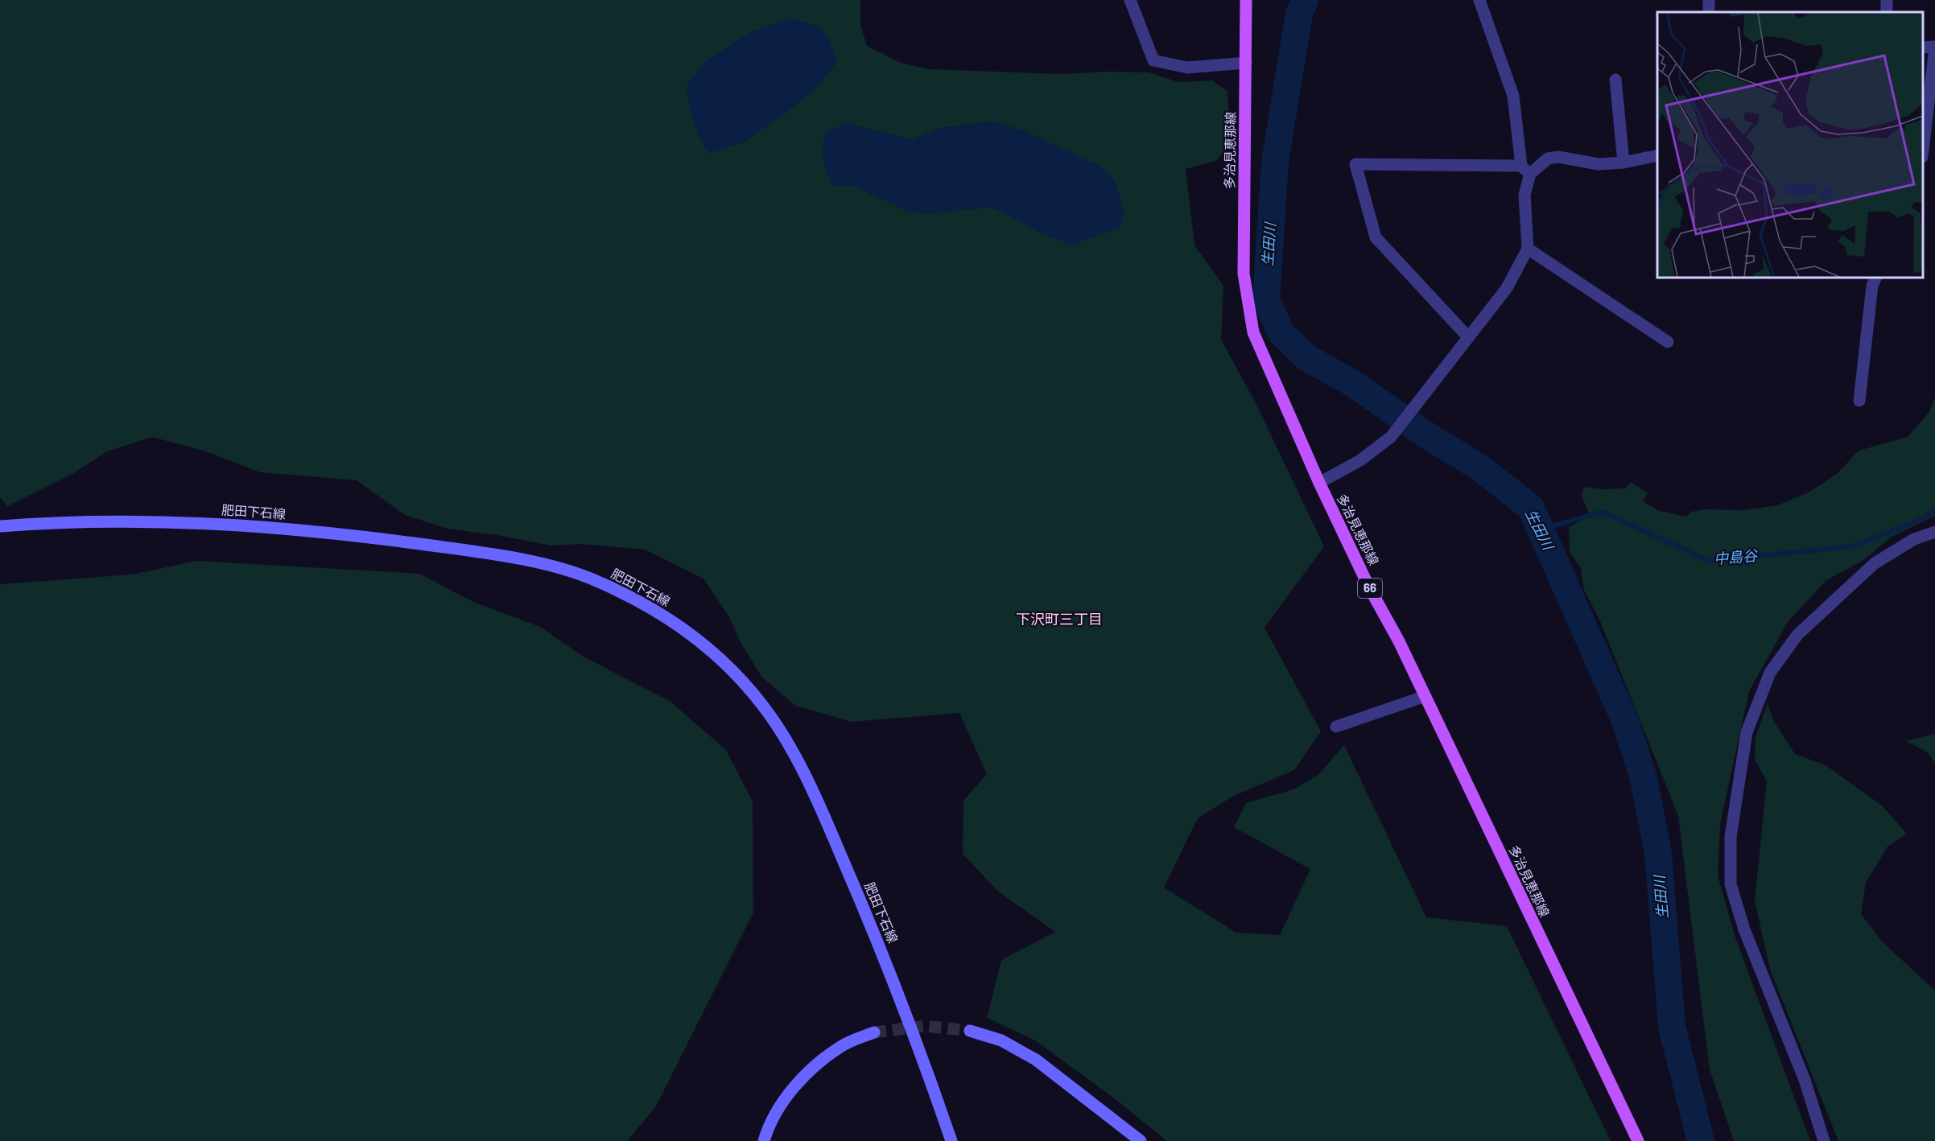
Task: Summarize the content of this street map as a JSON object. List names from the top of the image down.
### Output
{
  "streets": {
    "main road": ["多治見恵那線", "肥田下石線", "66"]
  },
  "districts": ["下沢町三丁目"],
  "water": ["生田川", "中島谷"]
}
